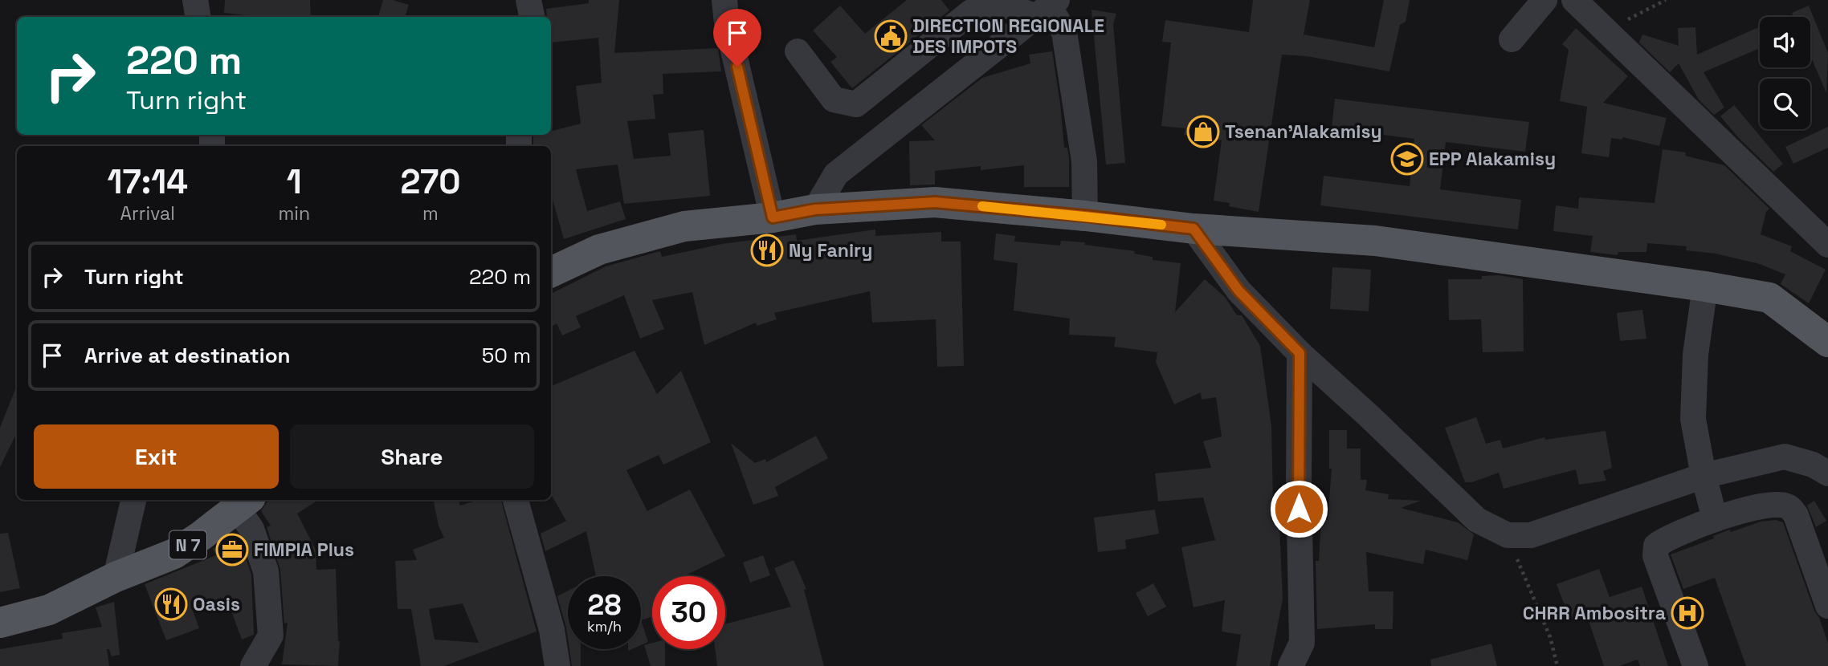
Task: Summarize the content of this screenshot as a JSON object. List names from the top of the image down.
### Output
{
  "streets": {
    "main road": ["N 7"]
  },
  "places": {
    "public building": ["DIRECTION REGIONALE DES IMPOTS"],
    "shop": ["Tsenan'Alakamisy"],
    "school or university": ["EPP Alakamisy"],
    "restaurant": ["Ny Faniry", "Oasis"],
    "office": ["FIMPIA Plus"],
    "hospital": ["CHRR Ambositra"]
  },
  "page": {
    "turn": ["220 m", "Turn right"],
    "eta": [
      "17:14",
      "Arrival",
      "1",
      "min",
      "270",
      "m"
    ],
    "list": [
      {
        "name": "Turn right",
        "value": "220 m"
      },
      {
        "name": "Arrive at destination",
        "value": "50 m"
      }
    ],
    "buttons": ["Exit", "Share"],
    "speed": "28 km/h",
    "limit": "30"
  }
}
